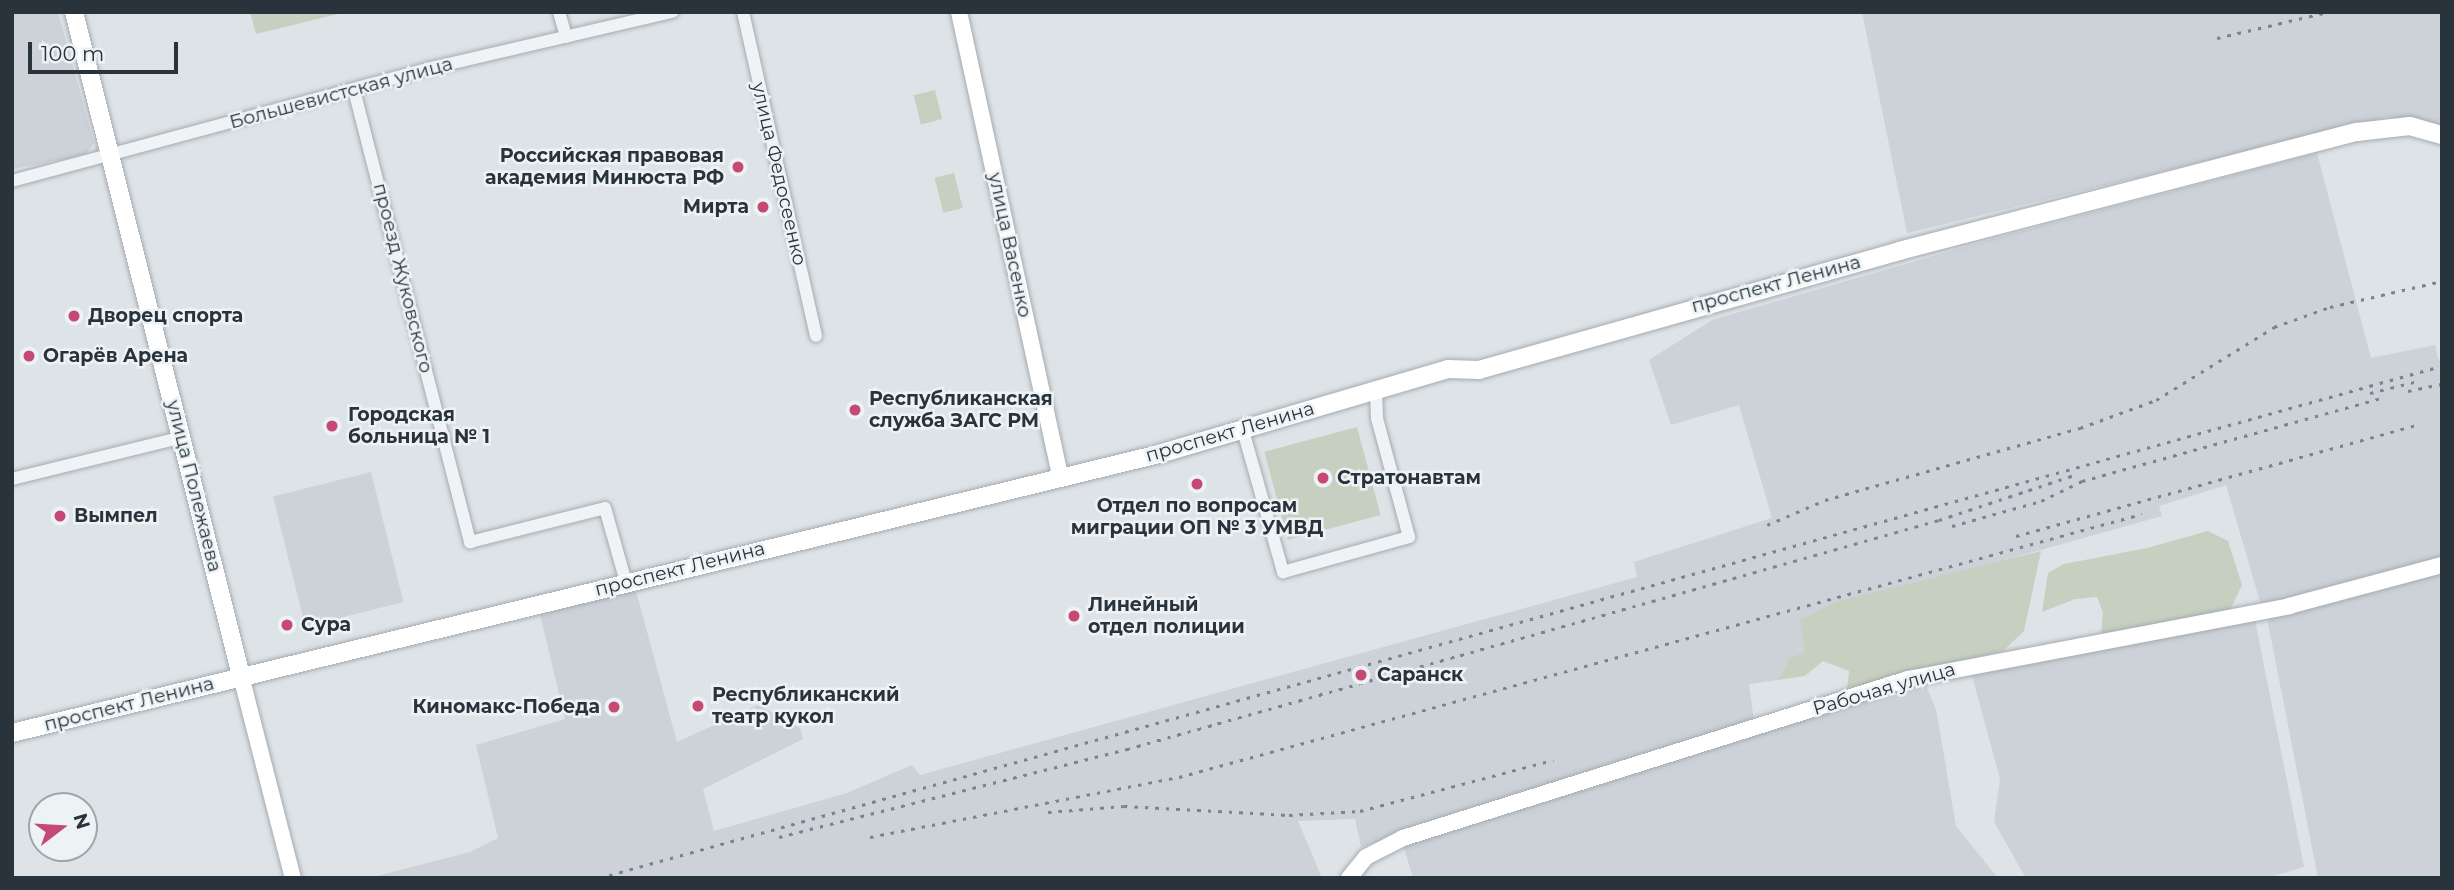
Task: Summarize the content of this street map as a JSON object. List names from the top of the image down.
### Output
{
  "streets": {
    "main road": ["проспект Ленина", "улица Полежаева"],
    "street": [
      "Большевистская улица",
      "улица Федосеенко",
      "улица Васенко",
      "проезд Жуковского",
      "Рабочая улица"
    ]
  },
  "crossings": [
    ["Большевистская улица", "проезд Жуковского"],
    ["Большевистская улица", "улица Полежаева"],
    ["улица Васенко", "проспект Ленина"],
    ["проезд Жуковского", "проспект Ленина"],
    ["проспект Ленина", "улица Полежаева"]
  ],
  "places": [
    "Российская правовая академия Минюста РФ",
    "Мирта",
    "Дворец cпорта",
    "Огарёв Арена",
    "Республиканская служба ЗАГС РМ",
    "Городская больница № 1",
    "Стратонавтам",
    "Отдел по вопросам миграции ОП № 3 УМВД",
    "Вымпел",
    "Линейный отдел полиции",
    "Сура",
    "Саранск",
    "Республиканский театр кукол",
    "Киномакс-Победа"
  ],
  "scale_bar": "100 m",
  "north": "right"
}
